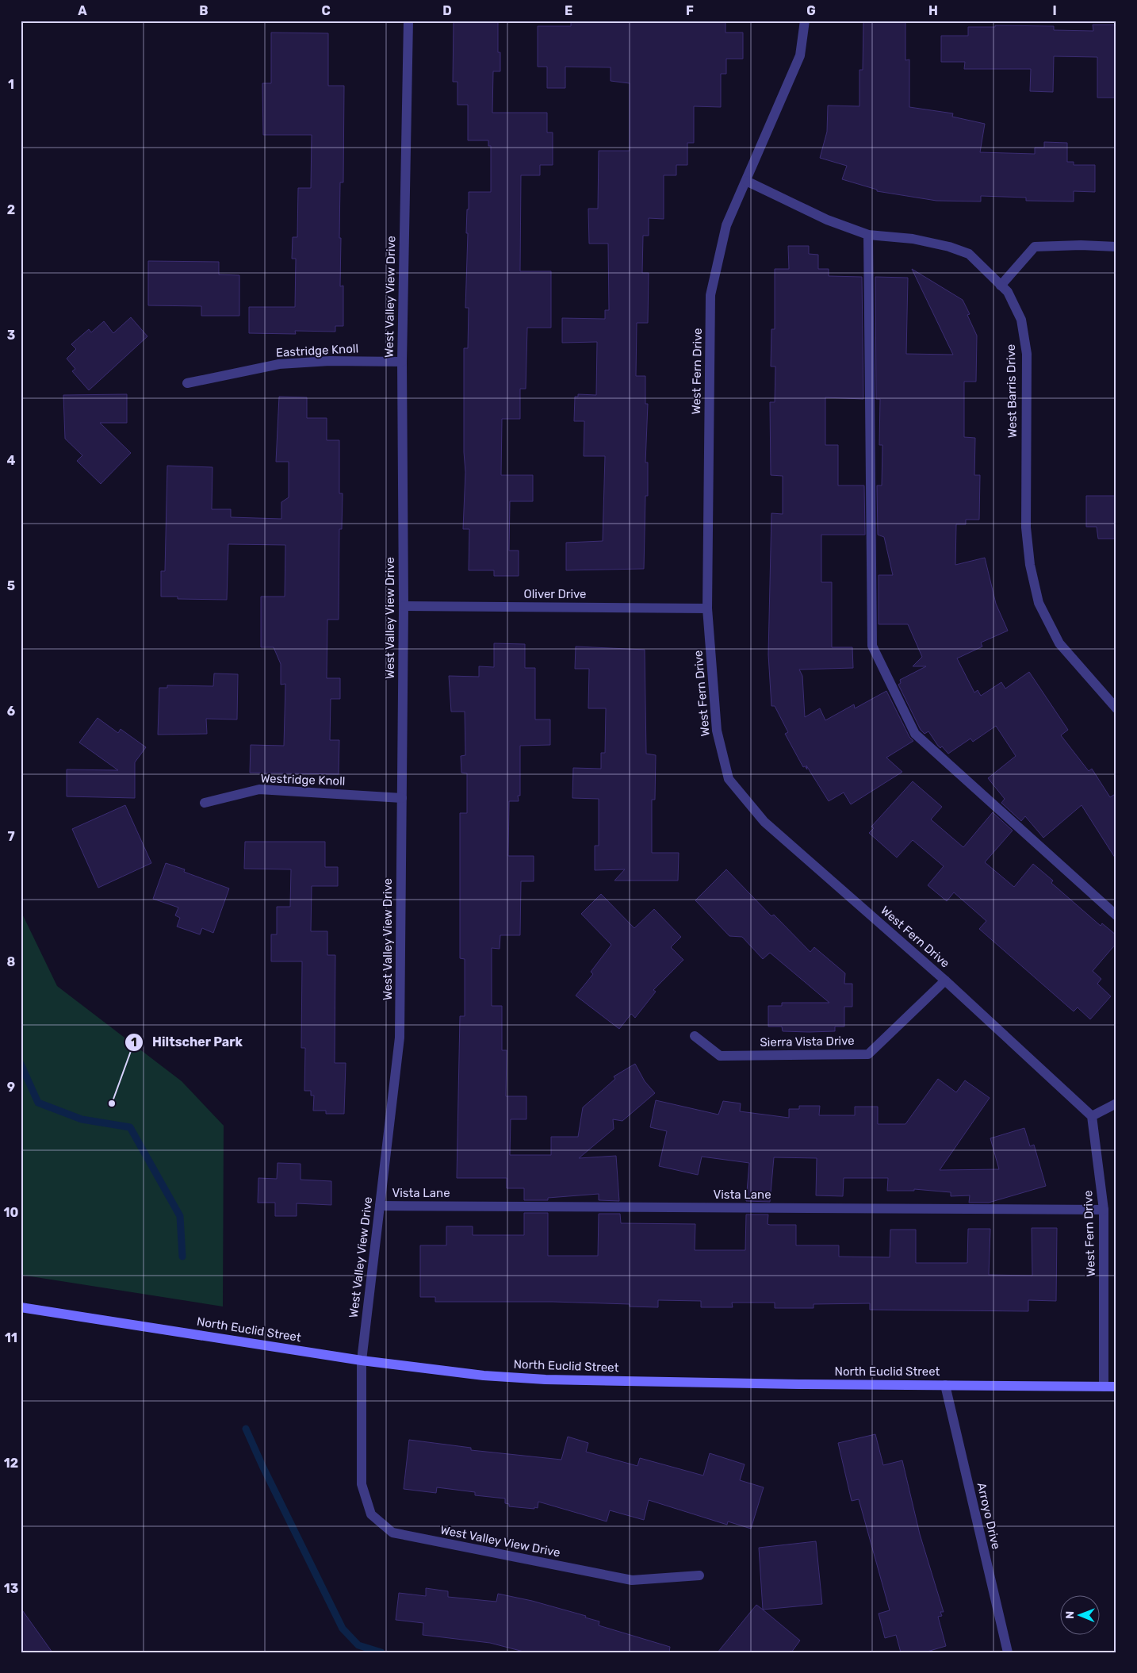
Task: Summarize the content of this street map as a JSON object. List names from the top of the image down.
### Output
{
  "streets": {
    "main road": ["North Euclid Street"],
    "street": [
      "West Valley View Drive",
      "Eastridge Knoll",
      "West Fern Drive",
      "West Barris Drive",
      "Oliver Drive",
      "Westridge Knoll",
      "Sierra Vista Drive",
      "Vista Lane",
      "Arroyo Drive"
    ]
  },
  "crossings": [
    ["West Valley View Drive", "Eastridge Knoll"],
    ["West Valley View Drive", "Oliver Drive"],
    ["West Valley View Drive", "Westridge Knoll"],
    ["West Valley View Drive", "Vista Lane"],
    ["West Valley View Drive", "North Euclid Street"],
    ["West Fern Drive", "West Barris Drive"],
    ["West Fern Drive", "Oliver Drive"],
    ["West Fern Drive", "Sierra Vista Drive"],
    ["West Fern Drive", "Vista Lane"],
    ["West Fern Drive", "North Euclid Street"],
    ["North Euclid Street", "Arroyo Drive"]
  ],
  "places": ["Hiltscher Park"],
  "north": "left",
  "grid": {
    "columns": [
      "A",
      "B",
      "C",
      "D",
      "E",
      "F",
      "G",
      "H",
      "I"
    ],
    "rows": [
      "1",
      "2",
      "3",
      "4",
      "5",
      "6",
      "7",
      "8",
      "9",
      "10",
      "11",
      "12",
      "13"
    ]
  }
}
